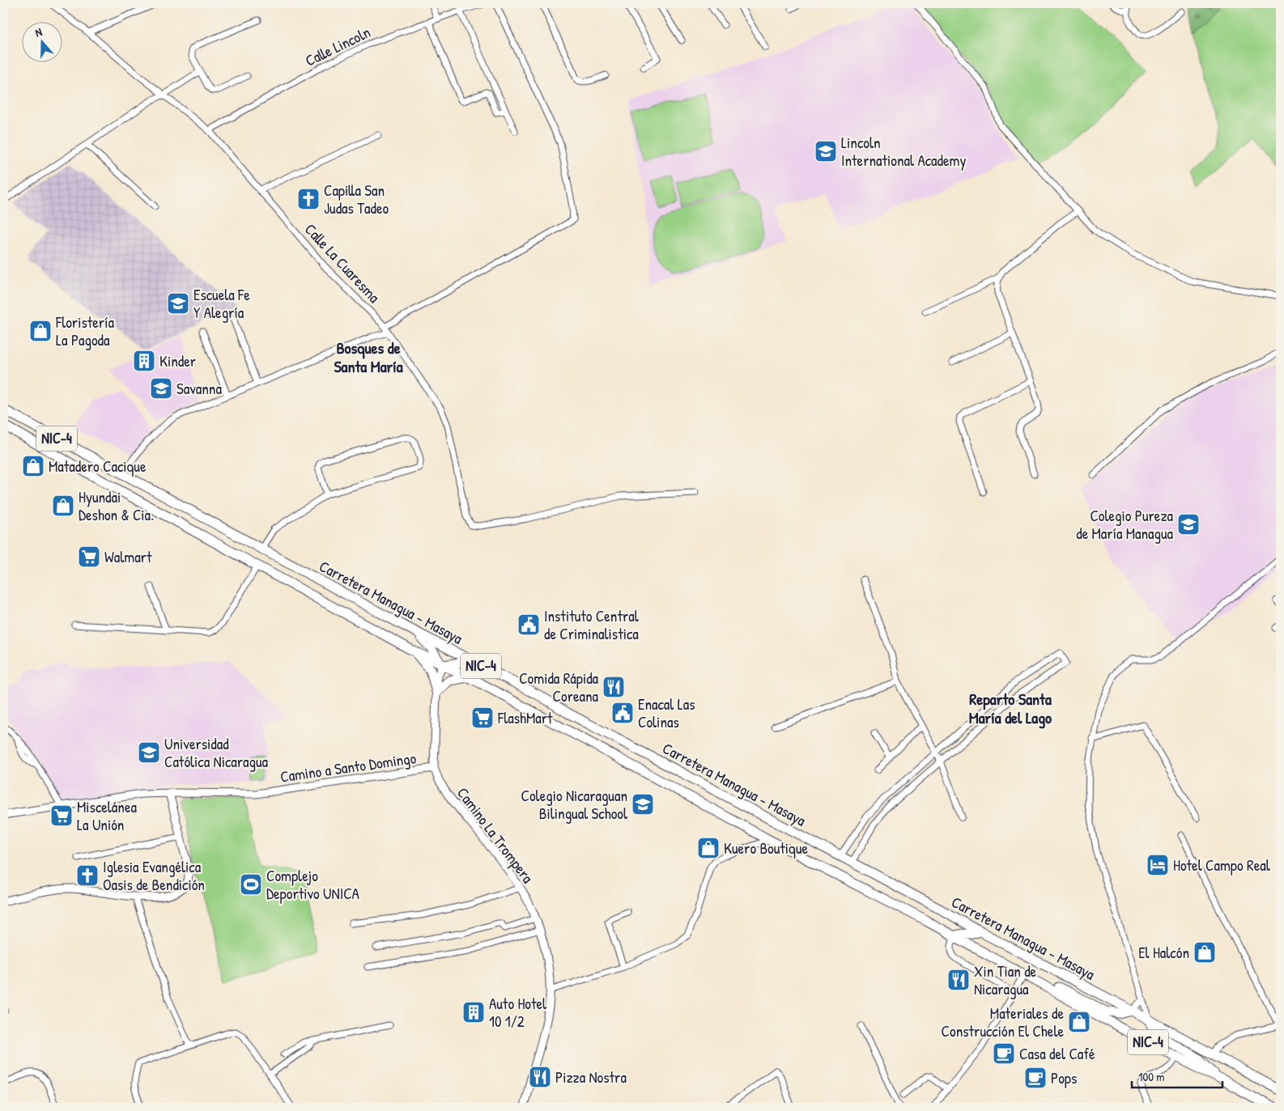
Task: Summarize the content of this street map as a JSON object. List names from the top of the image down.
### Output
{
  "streets": {
    "highway": ["NIC-4", "Carretera Managua - Masaya"],
    "street": [
      "Calle Lincoln",
      "Calle La Cuaresma",
      "Camino a Santo Domingo",
      "Camino La Trompera"
    ]
  },
  "crossings": [
    ["Calle Lincoln", "Calle La Cuaresma"],
    ["Camino a Santo Domingo", "Camino La Trompera"]
  ],
  "districts": ["Bosques de Santa María", "Reparto Santa María del Lago"],
  "places": {
    "school or university": [
      "Lincoln International Academy",
      "Escuela Fe Y Alegría",
      "Savanna",
      "Colegio Pureza de María Managua",
      "Universidad Católica Nicaragua",
      "Colegio Nicaraguan Bilingual School"
    ],
    "church": ["Capilla San Judas Tadeo", "Iglesia Evangélica Oasis de Bendición"],
    "shop": [
      "Floristería La Pagoda",
      "Matadero Cacique",
      "Hyundai Deshon & Cia.",
      "Kuero Boutique",
      "El Halcón",
      "Materiales de Construcción El Chele"
    ],
    "building": ["Kinder", "Auto Hotel 10 1/2"],
    "supermarket": ["Walmart", "FlashMart", "Miscelánea La Unión"],
    "public building": ["Instituto Central de Criminalistica", "Enacal Las Colinas"],
    "restaurant": ["Comida Rápida Coreana", "Xin Tian de Nicaragua", "Pizza Nostra"],
    "hotel": ["Hotel Campo Real"],
    "sports": ["Complejo Deportivo UNICA"],
    "cafe": ["Casa del Café", "Pops"]
  },
  "scale_bar": "100 m",
  "north": "top"
}
